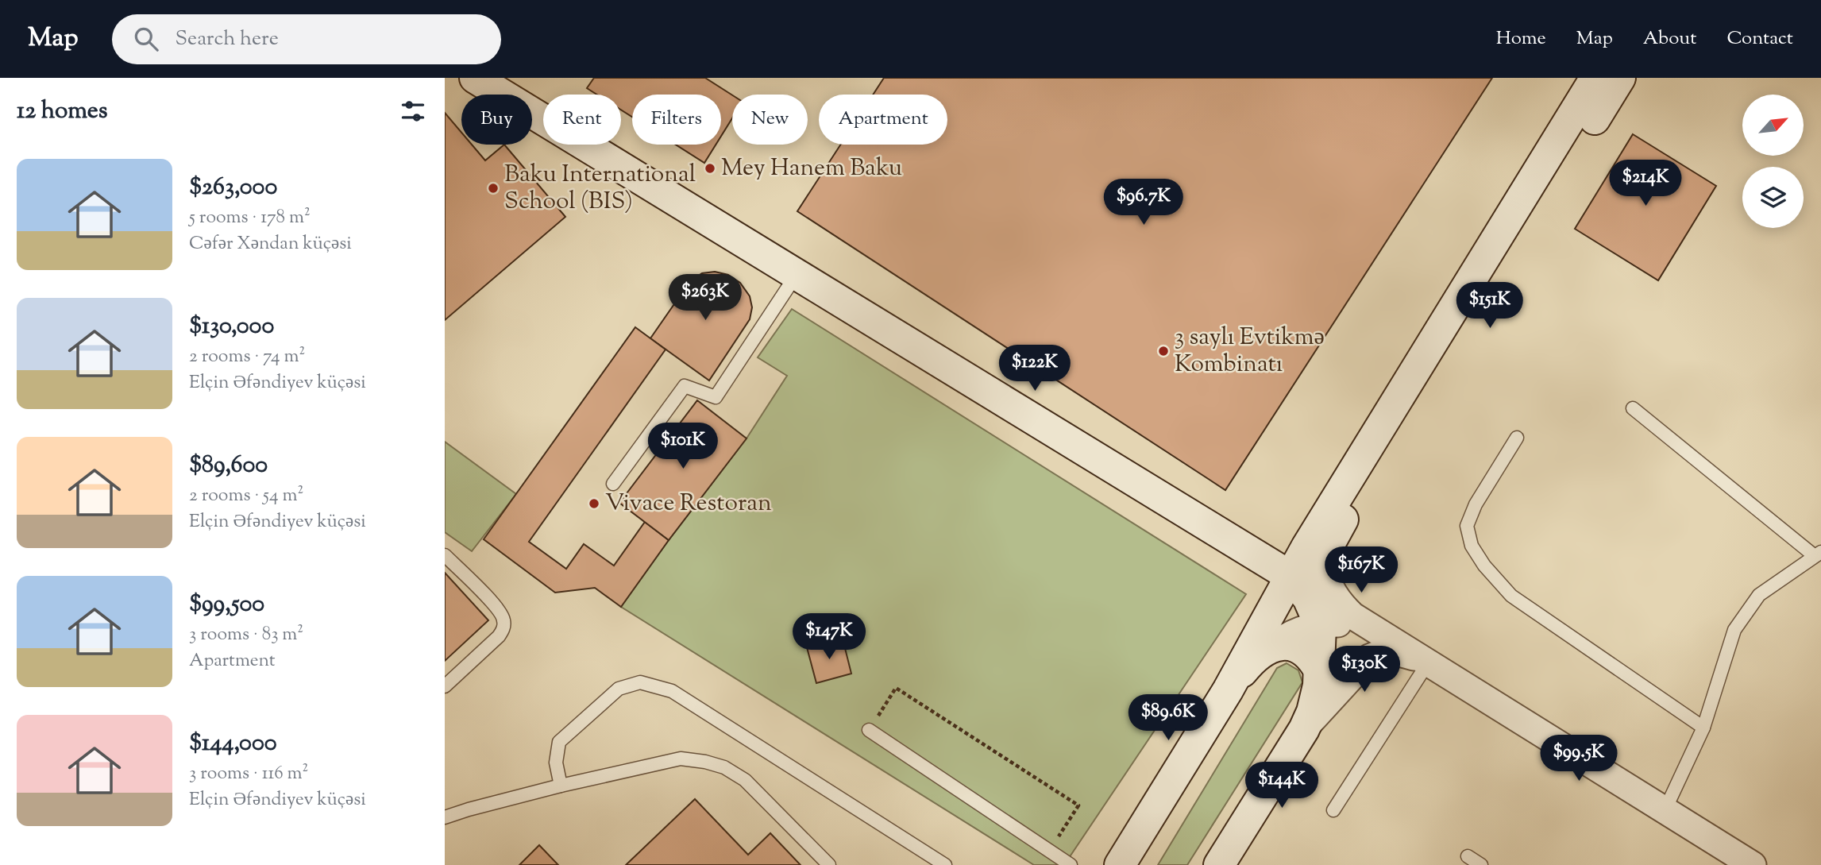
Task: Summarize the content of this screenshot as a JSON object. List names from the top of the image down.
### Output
{
  "places": [
    "Mey Hanem Baku",
    "Baku International School (BIS)",
    "3 saylı Evtikmə Kombinatı",
    "Vivace Restoran"
  ],
  "north": "top right",
  "page": {
    "header": "Map",
    "search": "Search here",
    "nav": [
      "Home",
      "Map",
      "About",
      "Contact"
    ],
    "heading": "12 homes",
    "chip": [
      "Buy",
      "Rent",
      "Filters",
      "New",
      "Apartment"
    ],
    "list": [
      {
        "name": "$263,000",
        "note": "5 rooms · 178 m² · Cəfər Xəndan küçəsi"
      },
      {
        "name": "$130,000",
        "note": "2 rooms · 74 m² · Elçin Əfəndiyev küçəsi"
      },
      {
        "name": "$89,600",
        "note": "2 rooms · 54 m² · Elçin Əfəndiyev küçəsi"
      },
      {
        "name": "$99,500",
        "note": "3 rooms · 83 m² · Apartment"
      },
      {
        "name": "$144,000",
        "note": "3 rooms · 116 m² · Elçin Əfəndiyev küçəsi"
      }
    ],
    "price": [
      "$214K",
      "$96.7K",
      "$263K",
      "$151K",
      "$122K",
      "$101K",
      "$167K",
      "$147K",
      "$130K",
      "$89.6K",
      "$99.5K",
      "$144K"
    ]
  }
}
